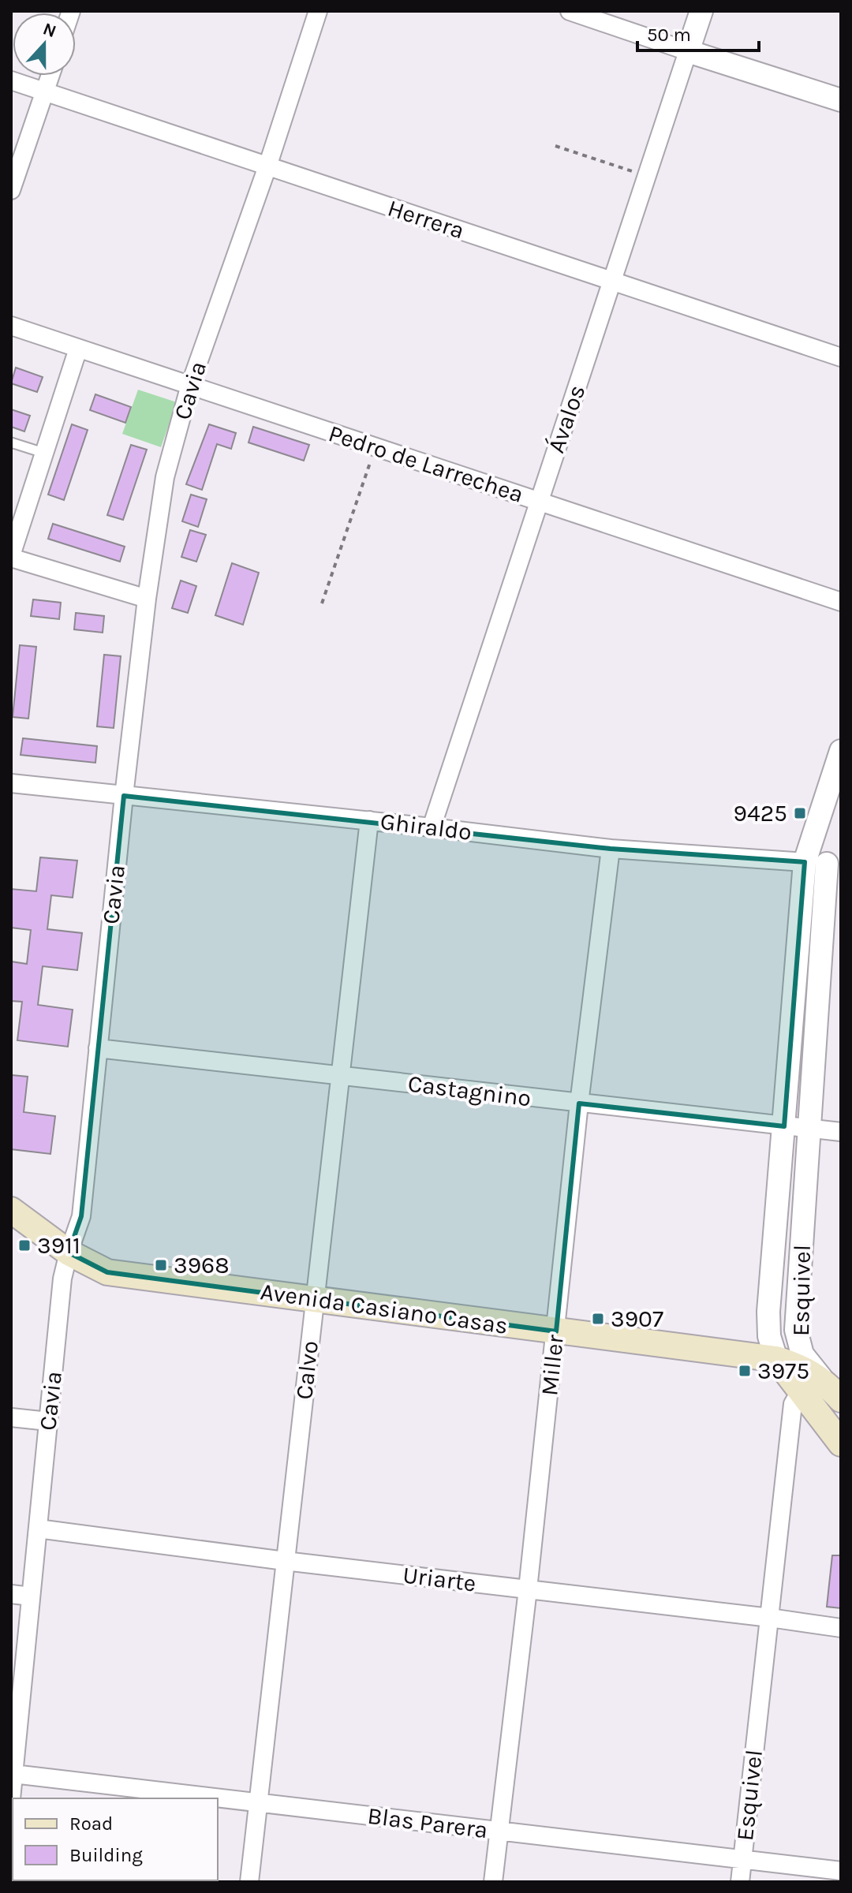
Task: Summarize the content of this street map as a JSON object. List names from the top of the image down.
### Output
{
  "streets": {
    "main road": ["Avenida Casiano Casas"],
    "street": [
      "Herrera",
      "Cavia",
      "Ávalos",
      "Pedro de Larrechea",
      "Ghiraldo",
      "Castagnino",
      "Esquivel",
      "Miller",
      "Calvo",
      "Uriarte",
      "Blas Parera"
    ]
  },
  "crossings": [
    ["Herrera", "Cavia"],
    ["Herrera", "Ávalos"],
    ["Cavia", "Pedro de Larrechea"],
    ["Cavia", "Ghiraldo"],
    ["Cavia", "Castagnino"],
    ["Cavia", "Avenida Casiano Casas"],
    ["Cavia", "Uriarte"],
    ["Cavia", "Blas Parera"],
    ["Ávalos", "Pedro de Larrechea"],
    ["Ávalos", "Ghiraldo"],
    ["Ghiraldo", "Esquivel"],
    ["Ghiraldo", "Miller"],
    ["Ghiraldo", "Calvo"],
    ["Castagnino", "Esquivel"],
    ["Castagnino", "Miller"],
    ["Castagnino", "Calvo"],
    ["Esquivel", "Avenida Casiano Casas"],
    ["Esquivel", "Uriarte"],
    ["Esquivel", "Blas Parera"],
    ["Avenida Casiano Casas", "Miller"],
    ["Avenida Casiano Casas", "Calvo"],
    ["Miller", "Uriarte"],
    ["Miller", "Blas Parera"],
    ["Calvo", "Uriarte"],
    ["Calvo", "Blas Parera"]
  ],
  "places": {
    "transit": [
      "9425",
      "3911",
      "3968",
      "3907",
      "3975"
    ]
  },
  "legend": ["Road", "Building"],
  "scale_bar": "50 m",
  "north": "top"
}
